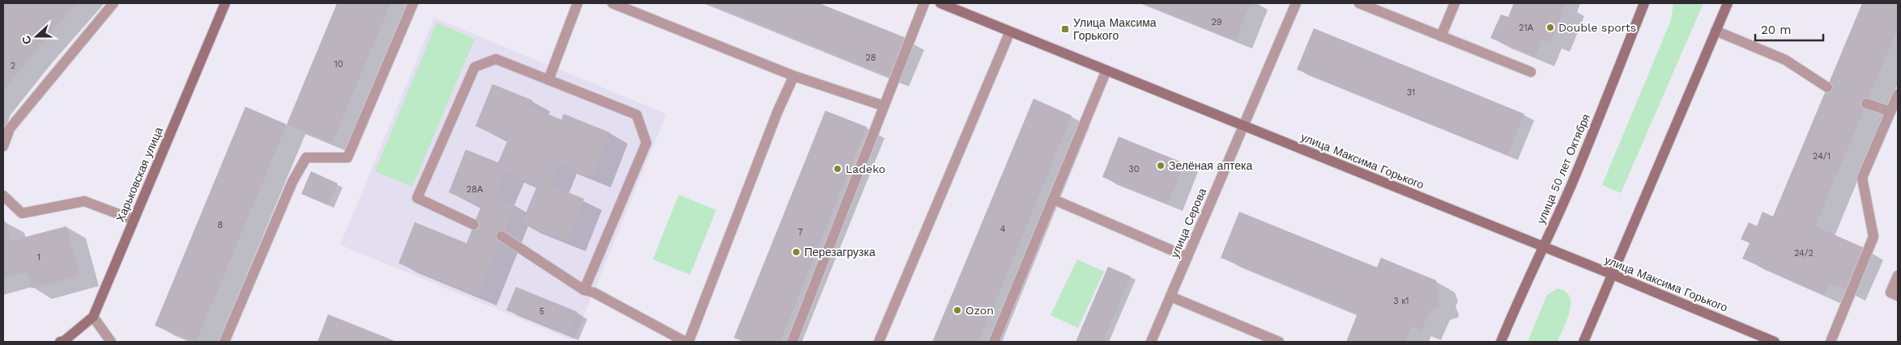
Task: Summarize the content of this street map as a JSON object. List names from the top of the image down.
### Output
{
  "streets": {
    "street": [
      "улица Максима Горького",
      "улица 50 лет Октября",
      "Харьковская улица",
      "улица Серова"
    ]
  },
  "crossings": [
    ["улица Максима Горького", "улица 50 лет Октября"],
    ["улица Максима Горького", "улица Серова"]
  ],
  "places": {
    "other": [
      "Double sports",
      "Зелёная аптека",
      "Ladeko",
      "Перезагрузка",
      "Ozon"
    ],
    "transit": ["Улица Максима Горького"]
  },
  "house_numbers": [
    "29",
    "21А",
    "28",
    "10",
    "2",
    "31",
    "24/1",
    "30",
    "28А",
    "8",
    "4",
    "7",
    "24/2",
    "1",
    "3 к1",
    "5"
  ],
  "scale_bar": "20 m",
  "north": "left"
}
